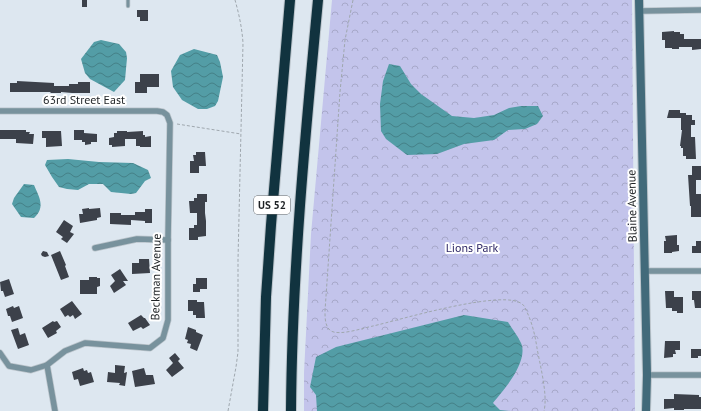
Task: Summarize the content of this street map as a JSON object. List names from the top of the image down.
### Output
{
  "streets": {
    "highway": ["US 52"],
    "street": ["63rd Street East", "Blaine Avenue", "Beckman Avenue"]
  },
  "crossings": [
    ["63rd Street East", "Beckman Avenue"]
  ],
  "parks": ["Lions Park"]
}
